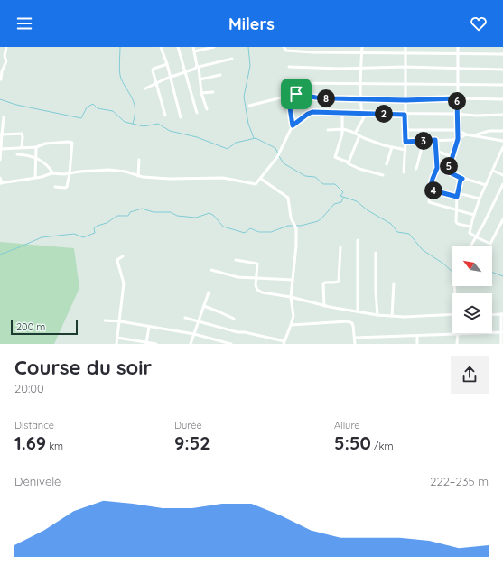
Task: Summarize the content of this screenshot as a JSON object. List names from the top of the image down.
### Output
{
  "scale_bar": "200 m",
  "north": "top left",
  "page": {
    "header": "Milers",
    "pins": [
      "8",
      "6",
      "2",
      "3",
      "5",
      "4"
    ],
    "scale": "200 m",
    "heading": ["Course du soir", "20:00"],
    "stats": [
      ["Distance", "1.69 km"],
      ["Durée", "9:52"],
      ["Allure", "5:50 /km"]
    ],
    "chart": ["Dénivelé", "222–235 m"]
  }
}
